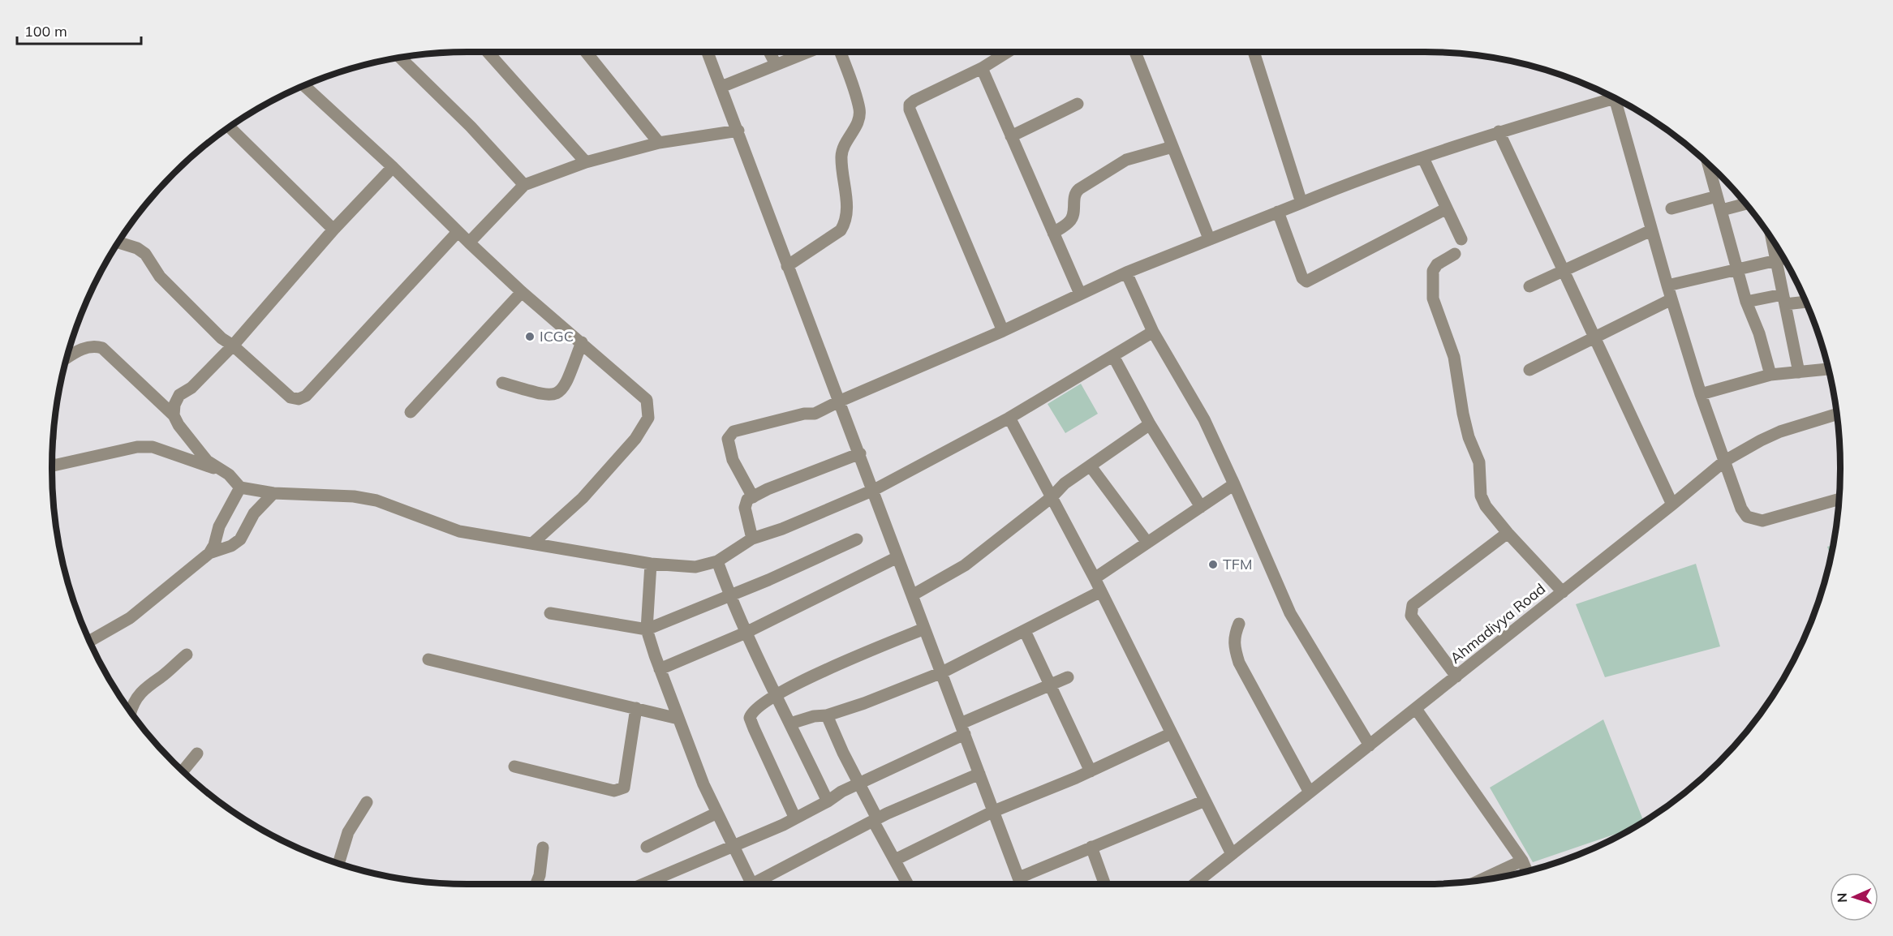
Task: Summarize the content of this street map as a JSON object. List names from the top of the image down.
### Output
{
  "streets": {
    "street": ["Ahmadiyya Road"]
  },
  "places": ["ICGC", "TFM"],
  "scale_bar": "100 m",
  "north": "left"
}
